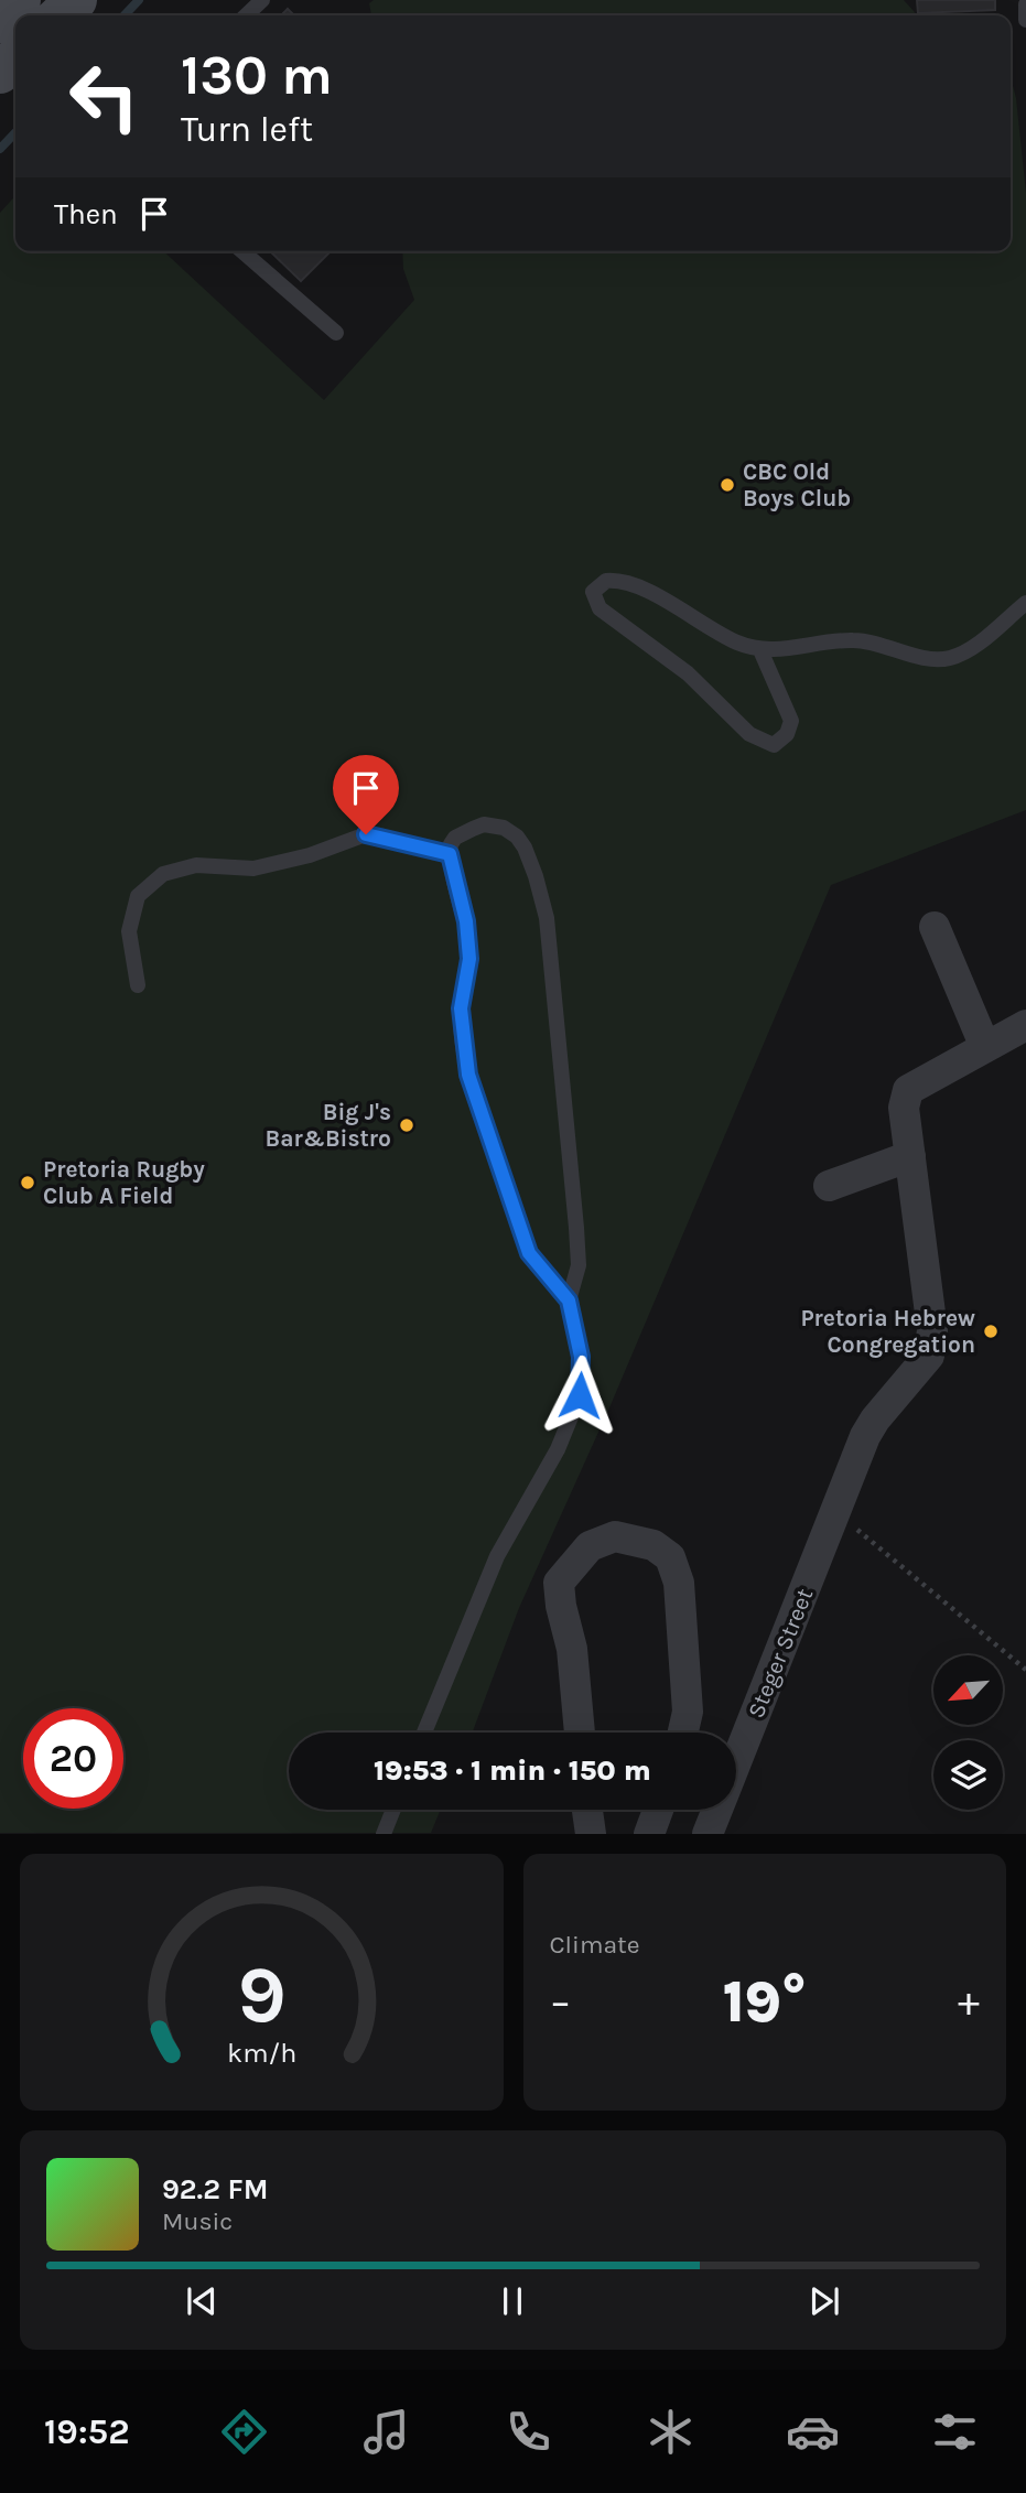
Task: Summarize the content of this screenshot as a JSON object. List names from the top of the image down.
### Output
{
  "streets": {
    "street": ["Steger Street"]
  },
  "places": [
    "CBC Old Boys Club",
    "Big J's Bar&Bistro",
    "Pretoria Rugby Club A Field",
    "Pretoria Hebrew Congregation"
  ],
  "north": "bottom left",
  "page": {
    "turn": ["130 m", "Turn left"],
    "then": "Then",
    "limit": "20",
    "trip": "19:53 · 1 min · 150 m",
    "tile": "Climate",
    "heat": ["−", "19°", "+"],
    "song": ["92.2 FM", "Music"],
    "tabs": "19:52",
    "gauge": ["9", "km/h"]
  }
}
